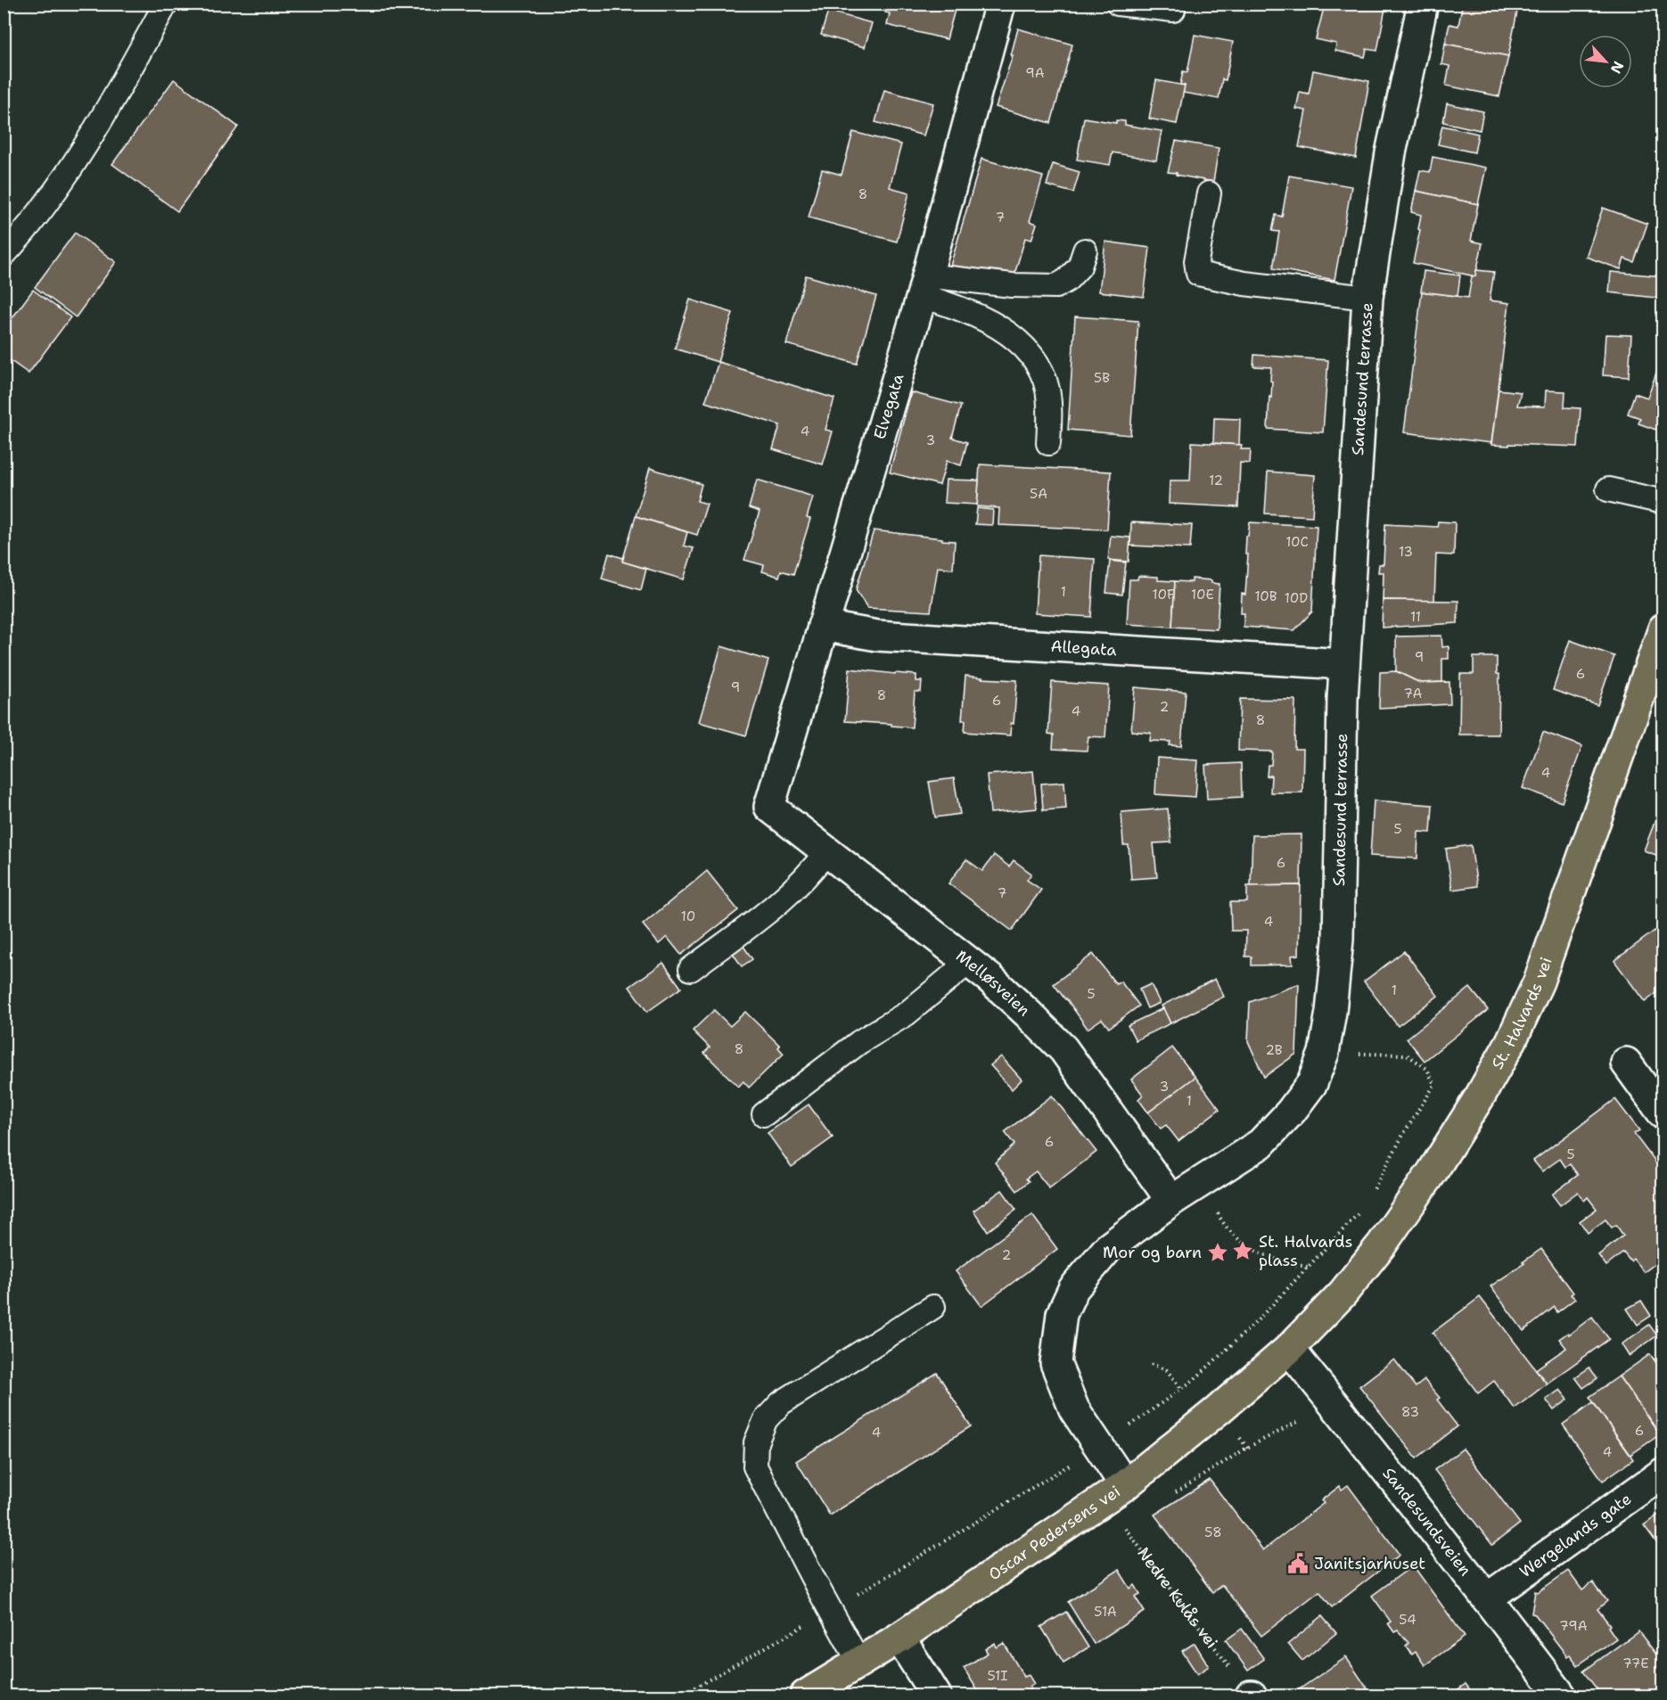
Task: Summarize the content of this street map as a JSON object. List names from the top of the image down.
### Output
{
  "streets": {
    "main road": ["St. Halvards vei", "Oscar Pedersens vei"],
    "street": [
      "Sandesund terrasse",
      "Elvegata",
      "Allegata",
      "Melløsveien",
      "Sandesundsveien",
      "Wergelands gate"
    ],
    "path": ["Nedre Kulås vei"]
  },
  "crossings": [
    ["Sandesund terrasse", "Allegata"],
    ["Sandesund terrasse", "Melløsveien"],
    ["Sandesund terrasse", "Oscar Pedersens vei"],
    ["Sandesund terrasse", "Nedre Kulås vei"],
    ["Elvegata", "Allegata"],
    ["Elvegata", "Melløsveien"],
    ["St. Halvards vei", "Sandesundsveien"],
    ["St. Halvards vei", "Oscar Pedersens vei"],
    ["Sandesundsveien", "Oscar Pedersens vei"],
    ["Sandesundsveien", "Wergelands gate"],
    ["Oscar Pedersens vei", "Nedre Kulås vei"]
  ],
  "places": {
    "place": ["St. Halvards plass", "Mor og barn"],
    "public building": ["Janitsjarhuset"]
  },
  "house_numbers": [
    "9A",
    "8",
    "7",
    "5B",
    "4",
    "3",
    "12",
    "5A",
    "10C",
    "13",
    "1",
    "10F",
    "10E",
    "10B",
    "10D",
    "11",
    "9",
    "6",
    "9",
    "7A",
    "8",
    "6",
    "2",
    "4",
    "8",
    "4",
    "5",
    "6",
    "7",
    "10",
    "4",
    "1",
    "5",
    "8",
    "2B",
    "3",
    "1",
    "6",
    "5",
    "2",
    "83",
    "6",
    "4",
    "4",
    "58",
    "51A",
    "54",
    "79A",
    "77E",
    "51I"
  ],
  "north": "bottom right"
}
